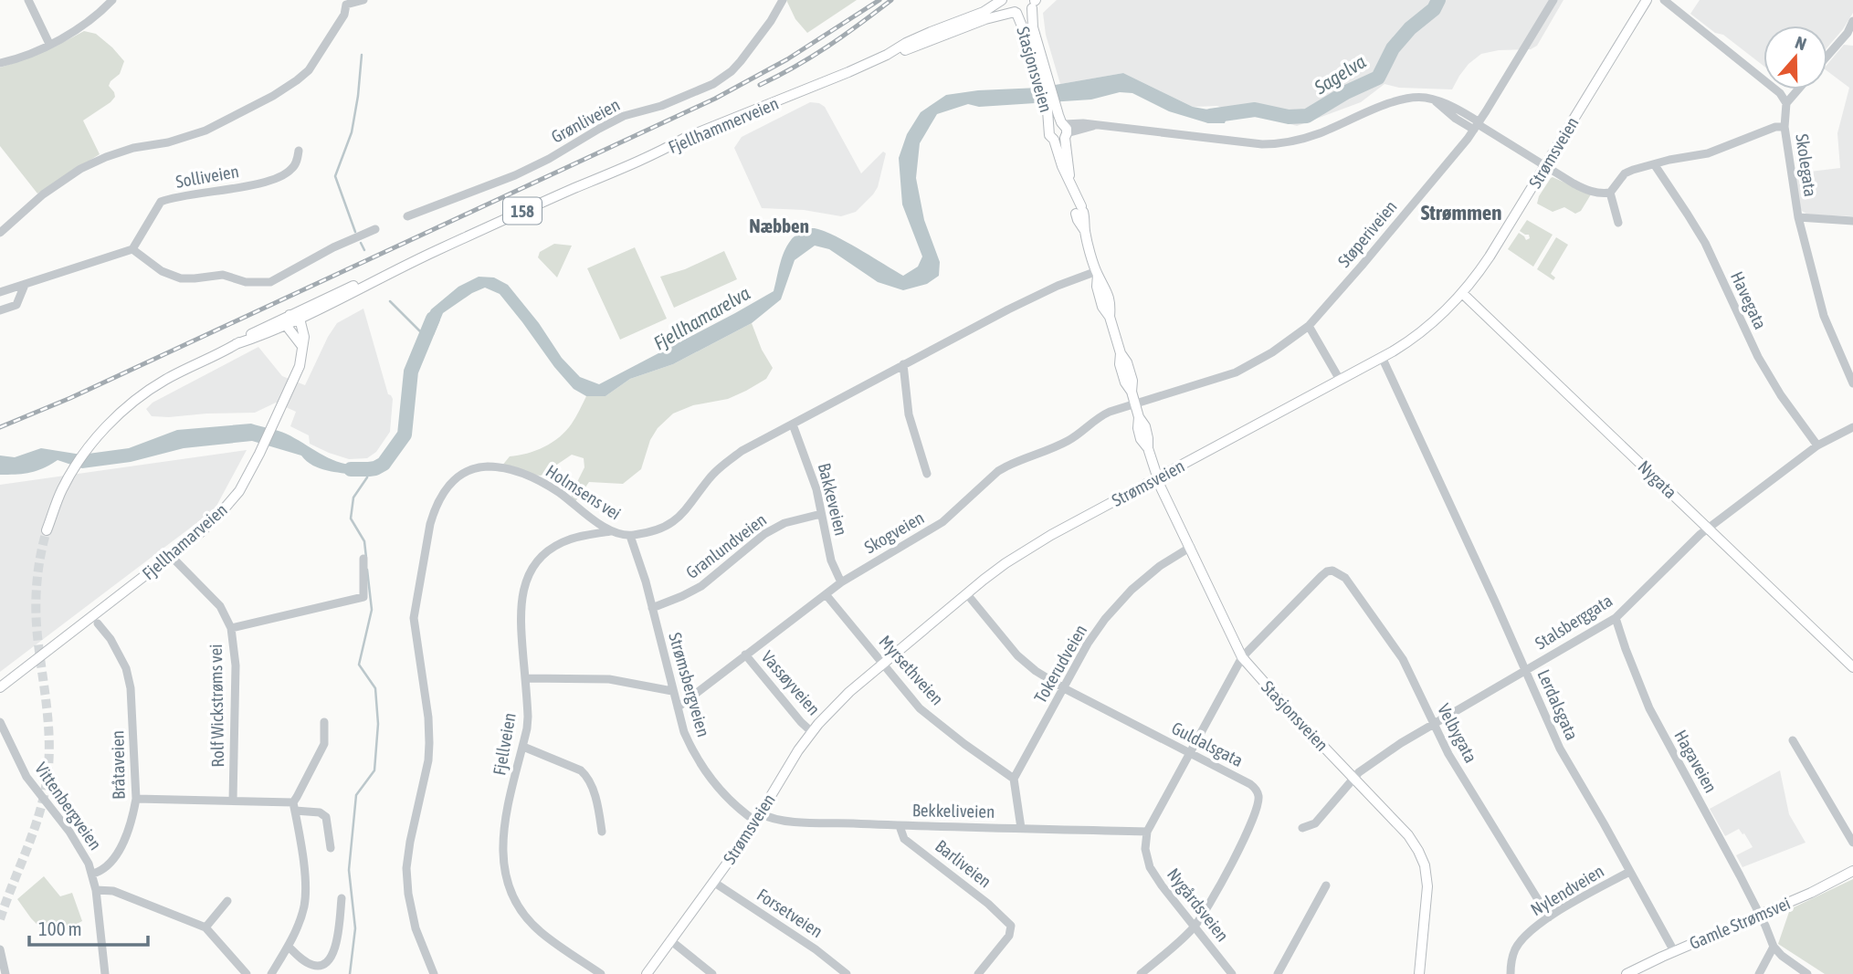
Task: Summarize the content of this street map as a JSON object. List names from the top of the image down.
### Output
{
  "streets": {
    "main road": [
      "Stasjonsveien",
      "Fjellhammerveien",
      "Strømsveien",
      "158",
      "Nygata",
      "Fjellhamarveien",
      "Gamle Strømsvei"
    ],
    "street": [
      "Grønliveien",
      "Skolegata",
      "Solliveien",
      "Støperiveien",
      "Havegata",
      "Holmsens vei",
      "Bakkeveien",
      "Skogveien",
      "Granlundveien",
      "Stalsberggata",
      "Tokerudveien",
      "Myrsethveien",
      "Vassøyveien",
      "Strømsbergveien",
      "Lerdalsgata",
      "Rolf Wickstrøms vei",
      "Velbygata",
      "Fjellveien",
      "Guldalsgata",
      "Hagaveien",
      "Bråtaveien",
      "Vittenbergveien",
      "Bekkeliveien",
      "Barliveien",
      "Nylendveien",
      "Nygårdsveien",
      "Forsetveien"
    ]
  },
  "crossings": [
    ["Stasjonsveien", "Fjellhammerveien"],
    ["Stasjonsveien", "Strømsveien"],
    ["Stasjonsveien", "158"],
    ["Stasjonsveien", "Støperiveien"],
    ["Stasjonsveien", "Holmsens vei"],
    ["Stasjonsveien", "Skogveien"],
    ["Stasjonsveien", "Stalsberggata"],
    ["Stasjonsveien", "Tokerudveien"],
    ["Stasjonsveien", "Velbygata"],
    ["Fjellhammerveien", "158"],
    ["Fjellhammerveien", "Fjellhamarveien"],
    ["Strømsveien", "Nygata"],
    ["Strømsveien", "Myrsethveien"],
    ["Strømsveien", "Vassøyveien"],
    ["Strømsveien", "Strømsbergveien"],
    ["Strømsveien", "Lerdalsgata"],
    ["Strømsveien", "Guldalsgata"],
    ["Strømsveien", "Bekkeliveien"],
    ["Strømsveien", "Forsetveien"],
    ["158", "Fjellhamarveien"],
    ["Støperiveien", "Skogveien"],
    ["Havegata", "Stalsberggata"],
    ["Nygata", "Stalsberggata"],
    ["Holmsens vei", "Bakkeveien"],
    ["Holmsens vei", "Strømsbergveien"],
    ["Holmsens vei", "Fjellveien"],
    ["Bakkeveien", "Skogveien"],
    ["Bakkeveien", "Granlundveien"],
    ["Skogveien", "Myrsethveien"],
    ["Skogveien", "Vassøyveien"],
    ["Skogveien", "Strømsbergveien"],
    ["Fjellhamarveien", "Rolf Wickstrøms vei"],
    ["Granlundveien", "Strømsbergveien"],
    ["Stalsberggata", "Lerdalsgata"],
    ["Stalsberggata", "Velbygata"],
    ["Stalsberggata", "Hagaveien"],
    ["Tokerudveien", "Myrsethveien"],
    ["Tokerudveien", "Guldalsgata"],
    ["Strømsbergveien", "Bekkeliveien"],
    ["Lerdalsgata", "Nylendveien"],
    ["Lerdalsgata", "Gamle Strømsvei"],
    ["Velbygata", "Nylendveien"],
    ["Guldalsgata", "Nygårdsveien"],
    ["Hagaveien", "Gamle Strømsvei"],
    ["Bråtaveien", "Vittenbergveien"],
    ["Bekkeliveien", "Barliveien"],
    ["Bekkeliveien", "Nygårdsveien"]
  ],
  "districts": ["Strømmen", "Næbben"],
  "water": ["Sagelva", "Fjellhamarelva"],
  "scale_bar": "100 m",
  "north": "top"
}
